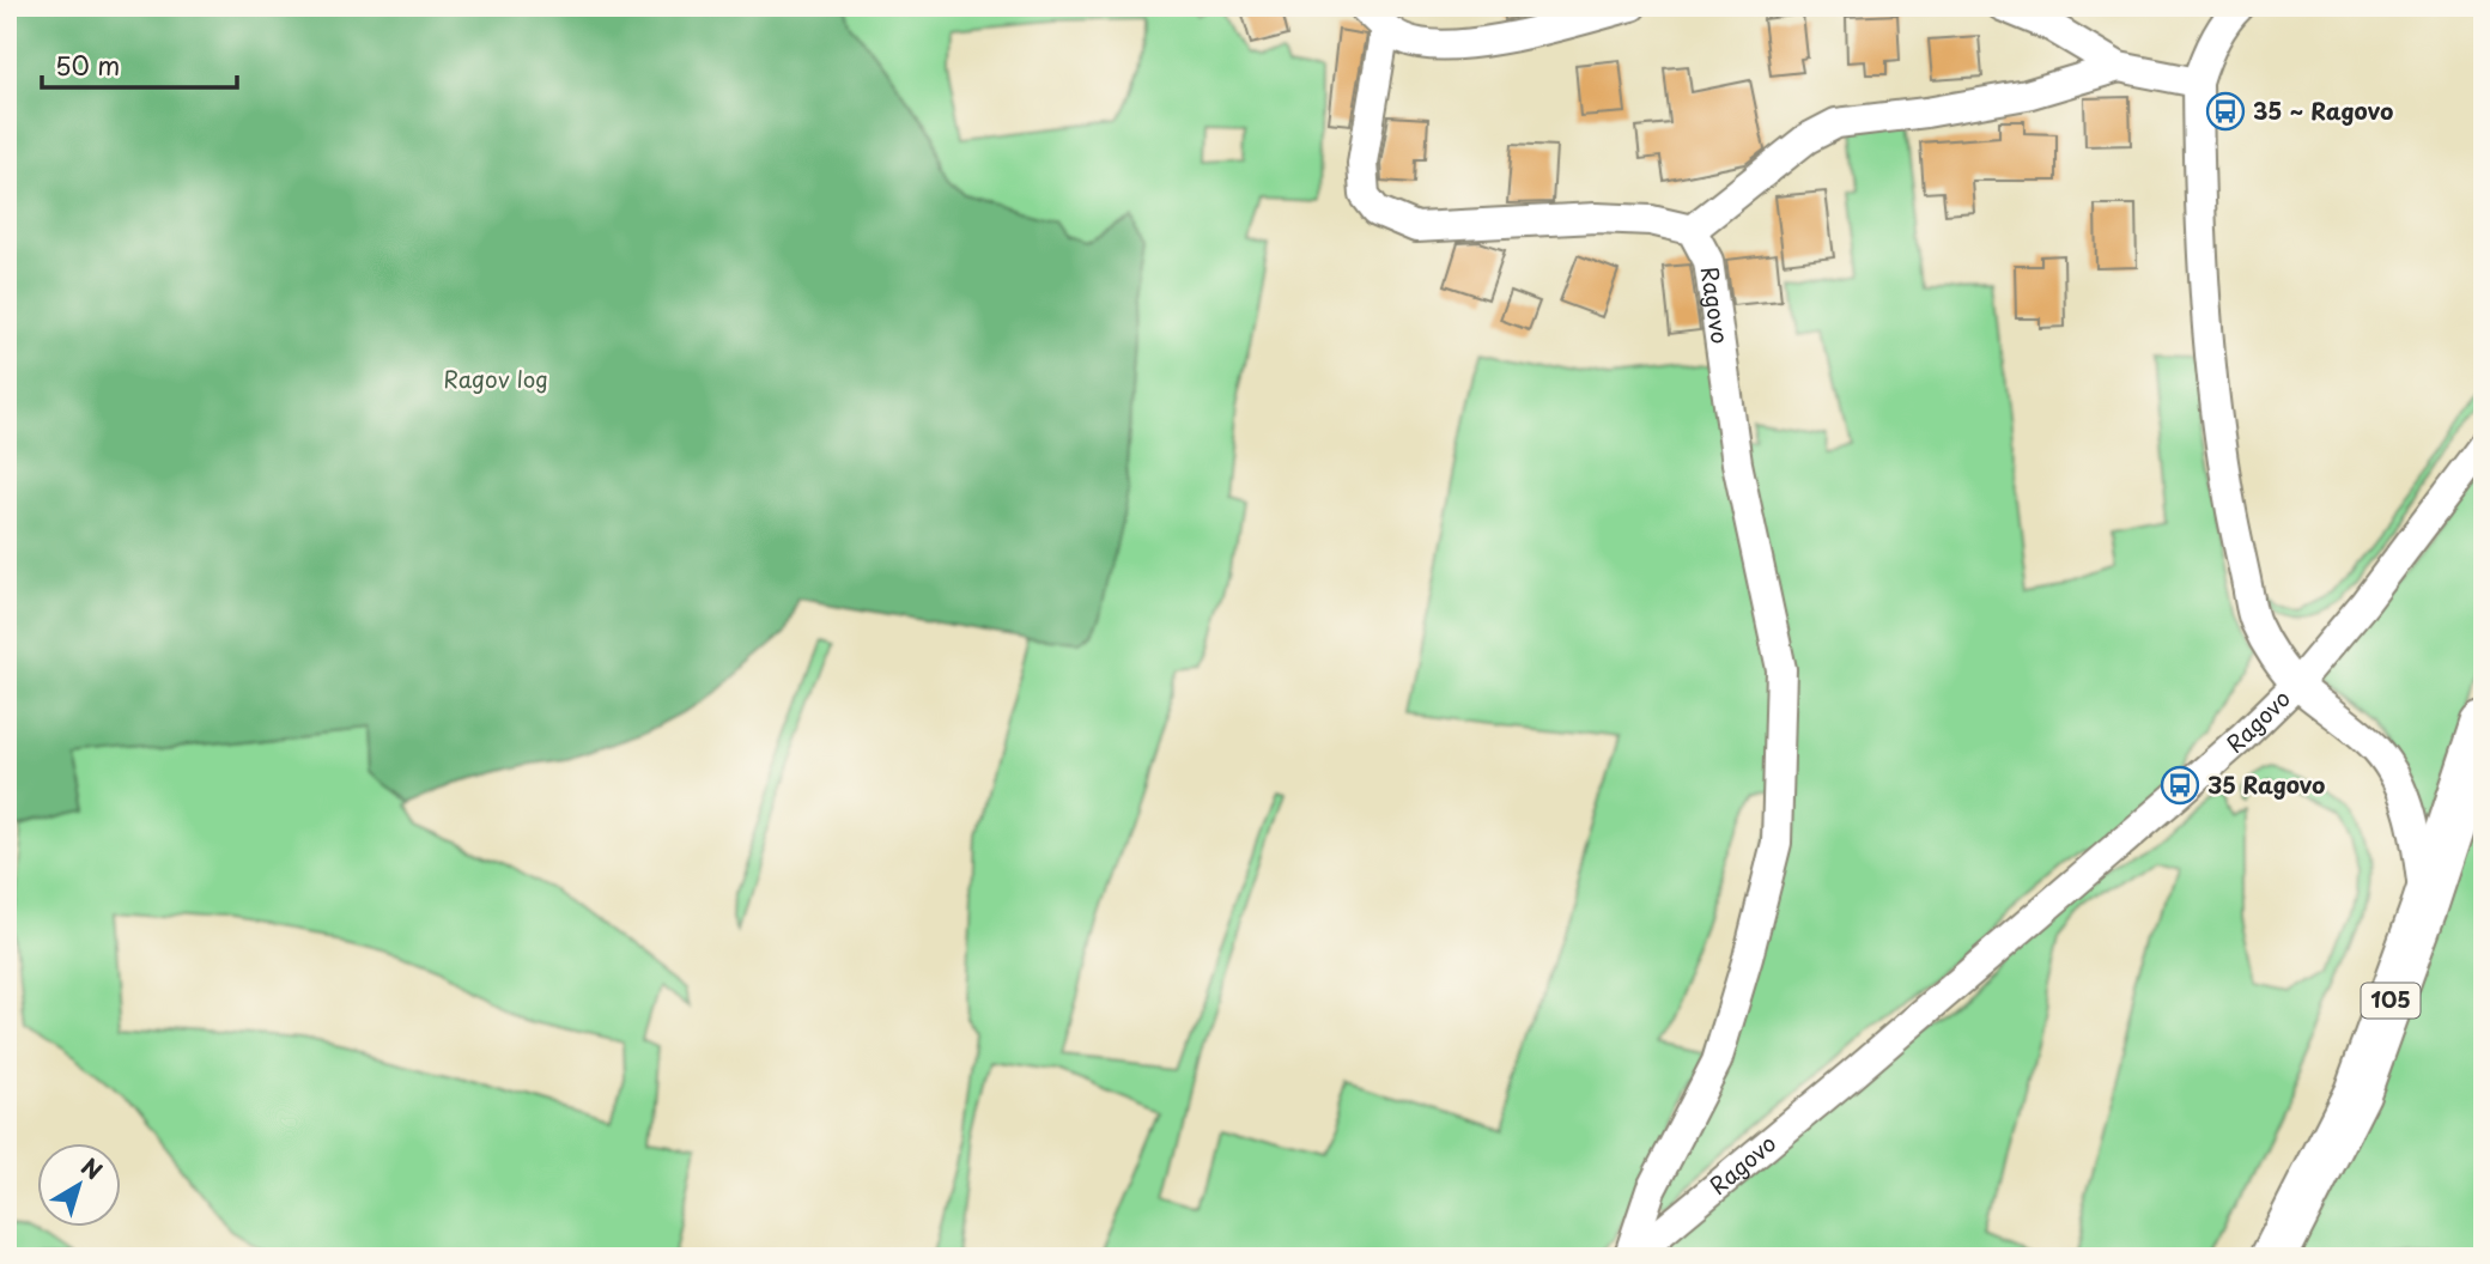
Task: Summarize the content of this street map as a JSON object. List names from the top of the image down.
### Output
{
  "streets": {
    "main road": ["105"],
    "street": ["Ragovo"]
  },
  "parks": ["Ragov log"],
  "places": {
    "bus stop": ["35 ~ Ragovo", "35 Ragovo"]
  },
  "scale_bar": "50 m",
  "north": "top right"
}
